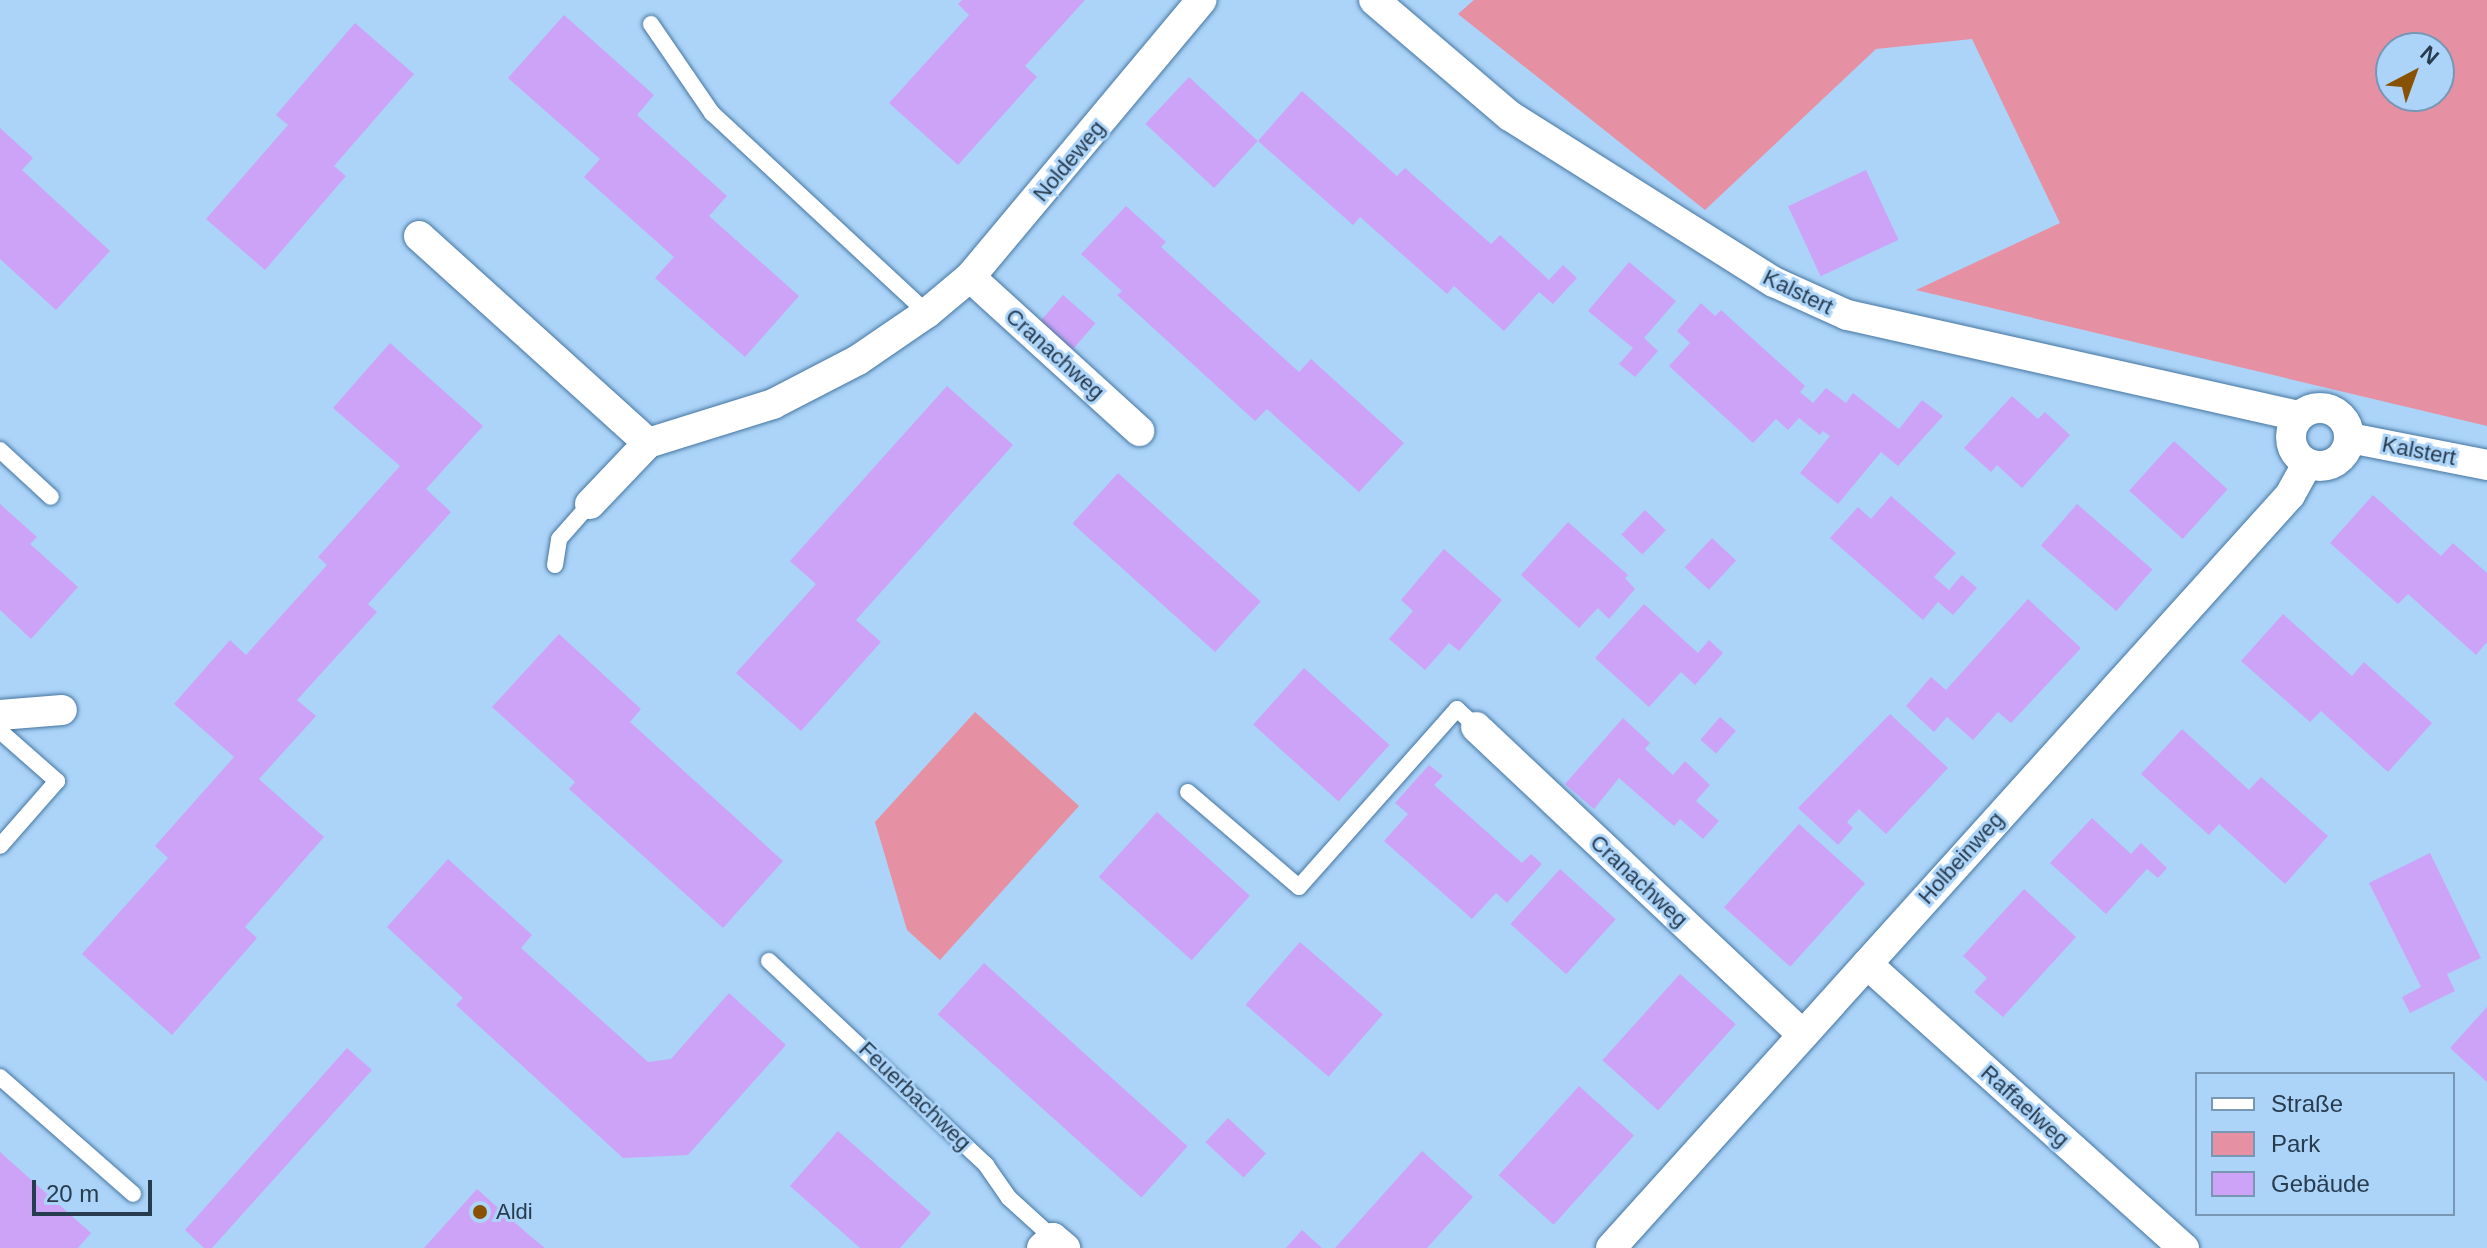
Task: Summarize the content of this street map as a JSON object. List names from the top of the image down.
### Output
{
  "streets": {
    "street": [
      "Noldeweg",
      "Kalstert",
      "Cranachweg",
      "Holbeinweg",
      "Raffaelweg"
    ],
    "lane": ["Feuerbachweg"]
  },
  "crossings": [
    ["Noldeweg", "Cranachweg"],
    ["Kalstert", "Holbeinweg"],
    ["Cranachweg", "Holbeinweg"],
    ["Holbeinweg", "Raffaelweg"]
  ],
  "places": ["Aldi"],
  "legend": ["Straße", "Park", "Gebäude"],
  "scale_bar": "20 m",
  "north": "top right"
}
